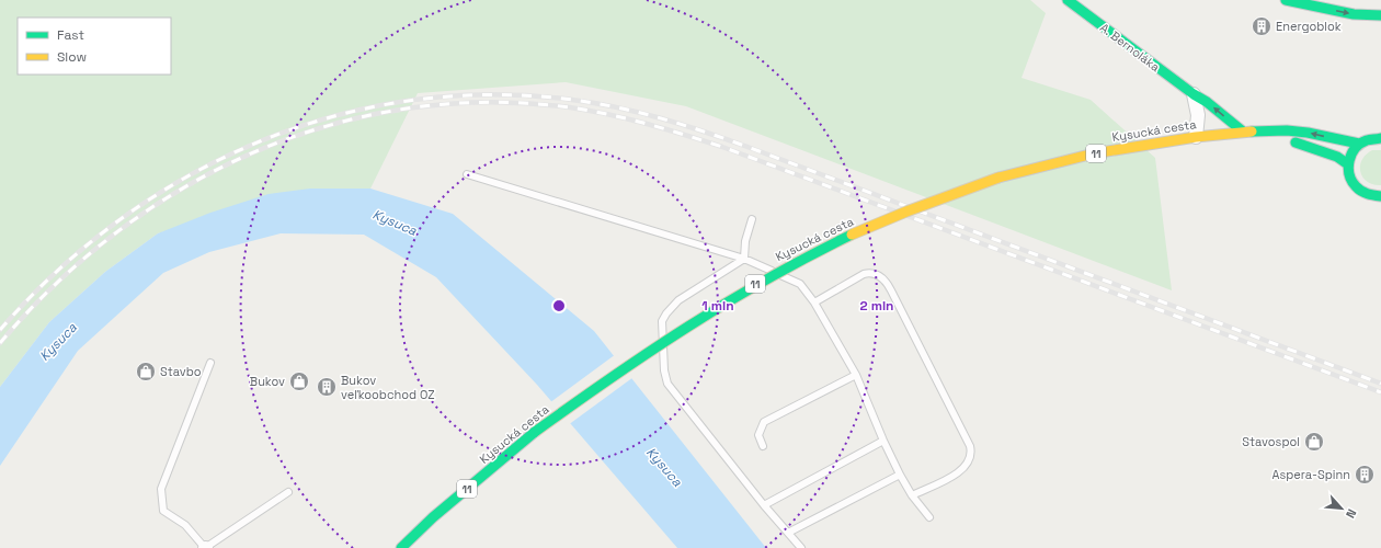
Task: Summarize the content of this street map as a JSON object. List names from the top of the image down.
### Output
{
  "streets": {
    "main road": ["A. Bernoláka", "Kysucká cesta", "11"]
  },
  "crossings": [
    ["A. Bernoláka", "Kysucká cesta"]
  ],
  "water": ["Kysuca"],
  "places": {
    "building": ["Energoblok", "Bukov veľkoobchod OZ", "Aspera-Spinn"],
    "shop": ["Stavbo", "Bukov", "Stavospol"]
  },
  "legend": ["Fast", "Slow"],
  "north": "bottom right",
  "rings": ["1 min", "2 min"]
}
